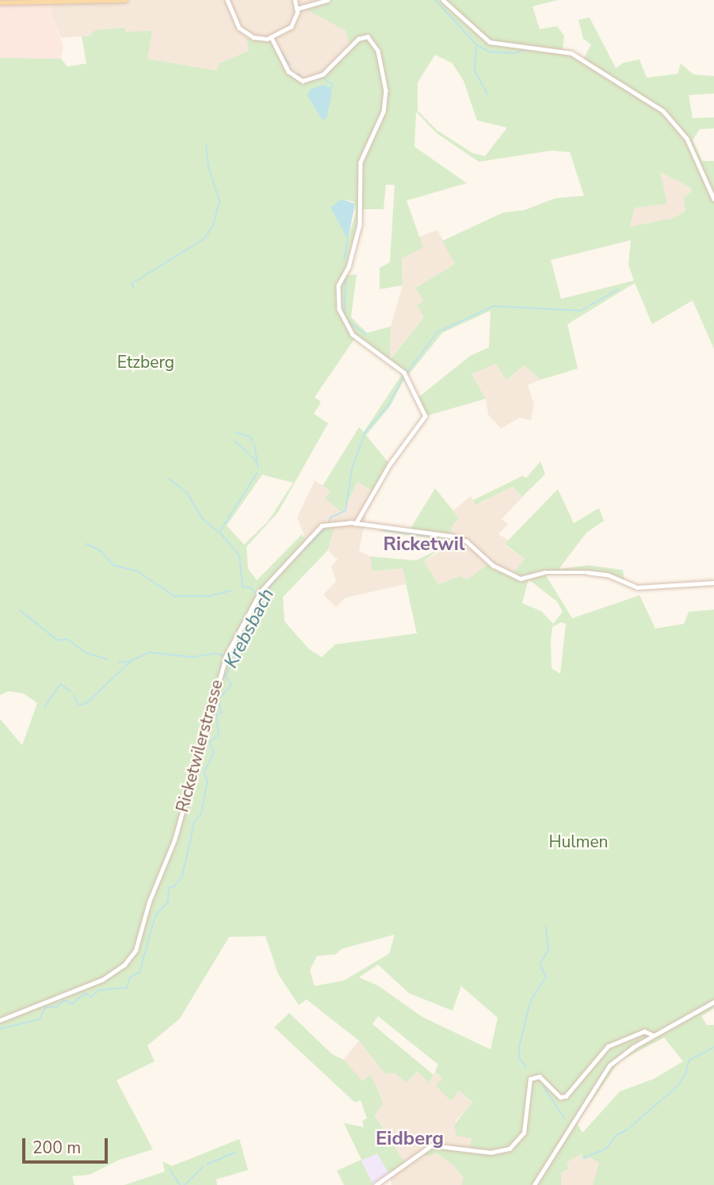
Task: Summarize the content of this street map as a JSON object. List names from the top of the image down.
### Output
{
  "streets": {
    "street": ["Ricketwilerstrasse"]
  },
  "districts": ["Ricketwil", "Eidberg"],
  "water": ["Krebsbach"],
  "parks": ["Etzberg", "Hulmen"],
  "scale_bar": "200 m"
}
